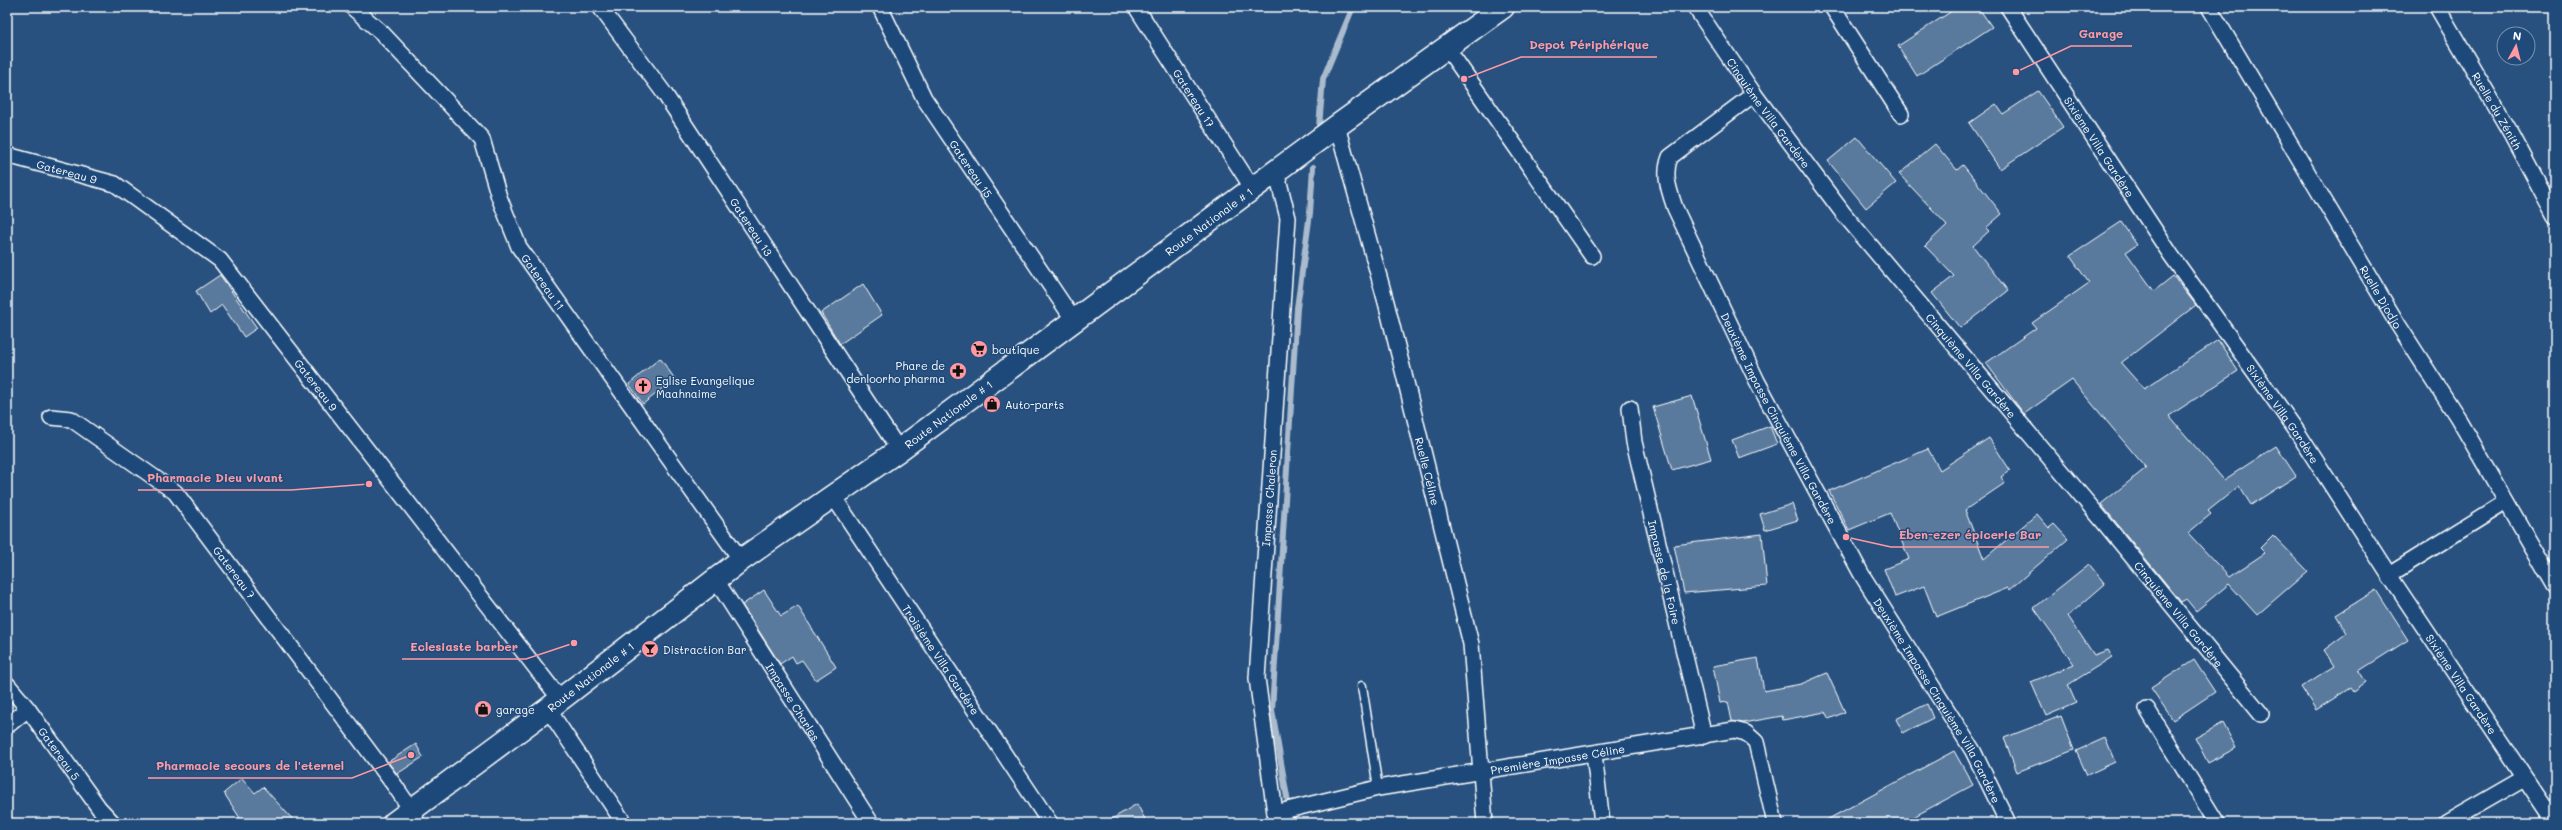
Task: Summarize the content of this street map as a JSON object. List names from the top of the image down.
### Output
{
  "streets": {
    "main road": ["Route Nationale # 1"],
    "street": [
      "Gatereau 17",
      "Ruelle du Zénith",
      "Cinquième Villa Gardère",
      "Sixième Villa Gardère",
      "Gatereau 15",
      "Gatereau 9",
      "Gatereau 13",
      "Gatereau 11",
      "Ruelle Djodjo",
      "Deuxième Impasse Cinquième Villa Gardère",
      "Ruelle Céline",
      "Impasse Chaleron",
      "Gatereau 7",
      "Impasse de la Foire",
      "Troisième Villa Gardère",
      "Impasse Charles",
      "Gatereau 5",
      "Première Impasse Céline"
    ]
  },
  "crossings": [
    ["Gatereau 17", "Route Nationale # 1"],
    ["Cinquième Villa Gardère", "Deuxième Impasse Cinquième Villa Gardère"],
    ["Gatereau 15", "Route Nationale # 1"],
    ["Gatereau 9", "Route Nationale # 1"],
    ["Route Nationale # 1", "Gatereau 13"],
    ["Route Nationale # 1", "Gatereau 11"],
    ["Route Nationale # 1", "Ruelle Céline"],
    ["Route Nationale # 1", "Impasse Chaleron"],
    ["Route Nationale # 1", "Gatereau 7"],
    ["Route Nationale # 1", "Troisième Villa Gardère"],
    ["Route Nationale # 1", "Impasse Charles"],
    ["Ruelle Céline", "Première Impasse Céline"],
    ["Impasse Chaleron", "Première Impasse Céline"],
    ["Impasse de la Foire", "Première Impasse Céline"]
  ],
  "places": {
    "other": [
      "Garage",
      "Depot Périphérique",
      "Pharmacie Dieu vivant",
      "Eben-ezer épicerie Bar",
      "Eclesiaste barber",
      "Pharmacie secours de l'eternel"
    ],
    "supermarket": ["boutique"],
    "pharmacy": ["Phare de denloorho pharma"],
    "church": ["Eglise Evangelique Maahnaime"],
    "shop": ["Auto-parts", "garage"],
    "bar": ["Distraction Bar"]
  },
  "north": "top"
}
